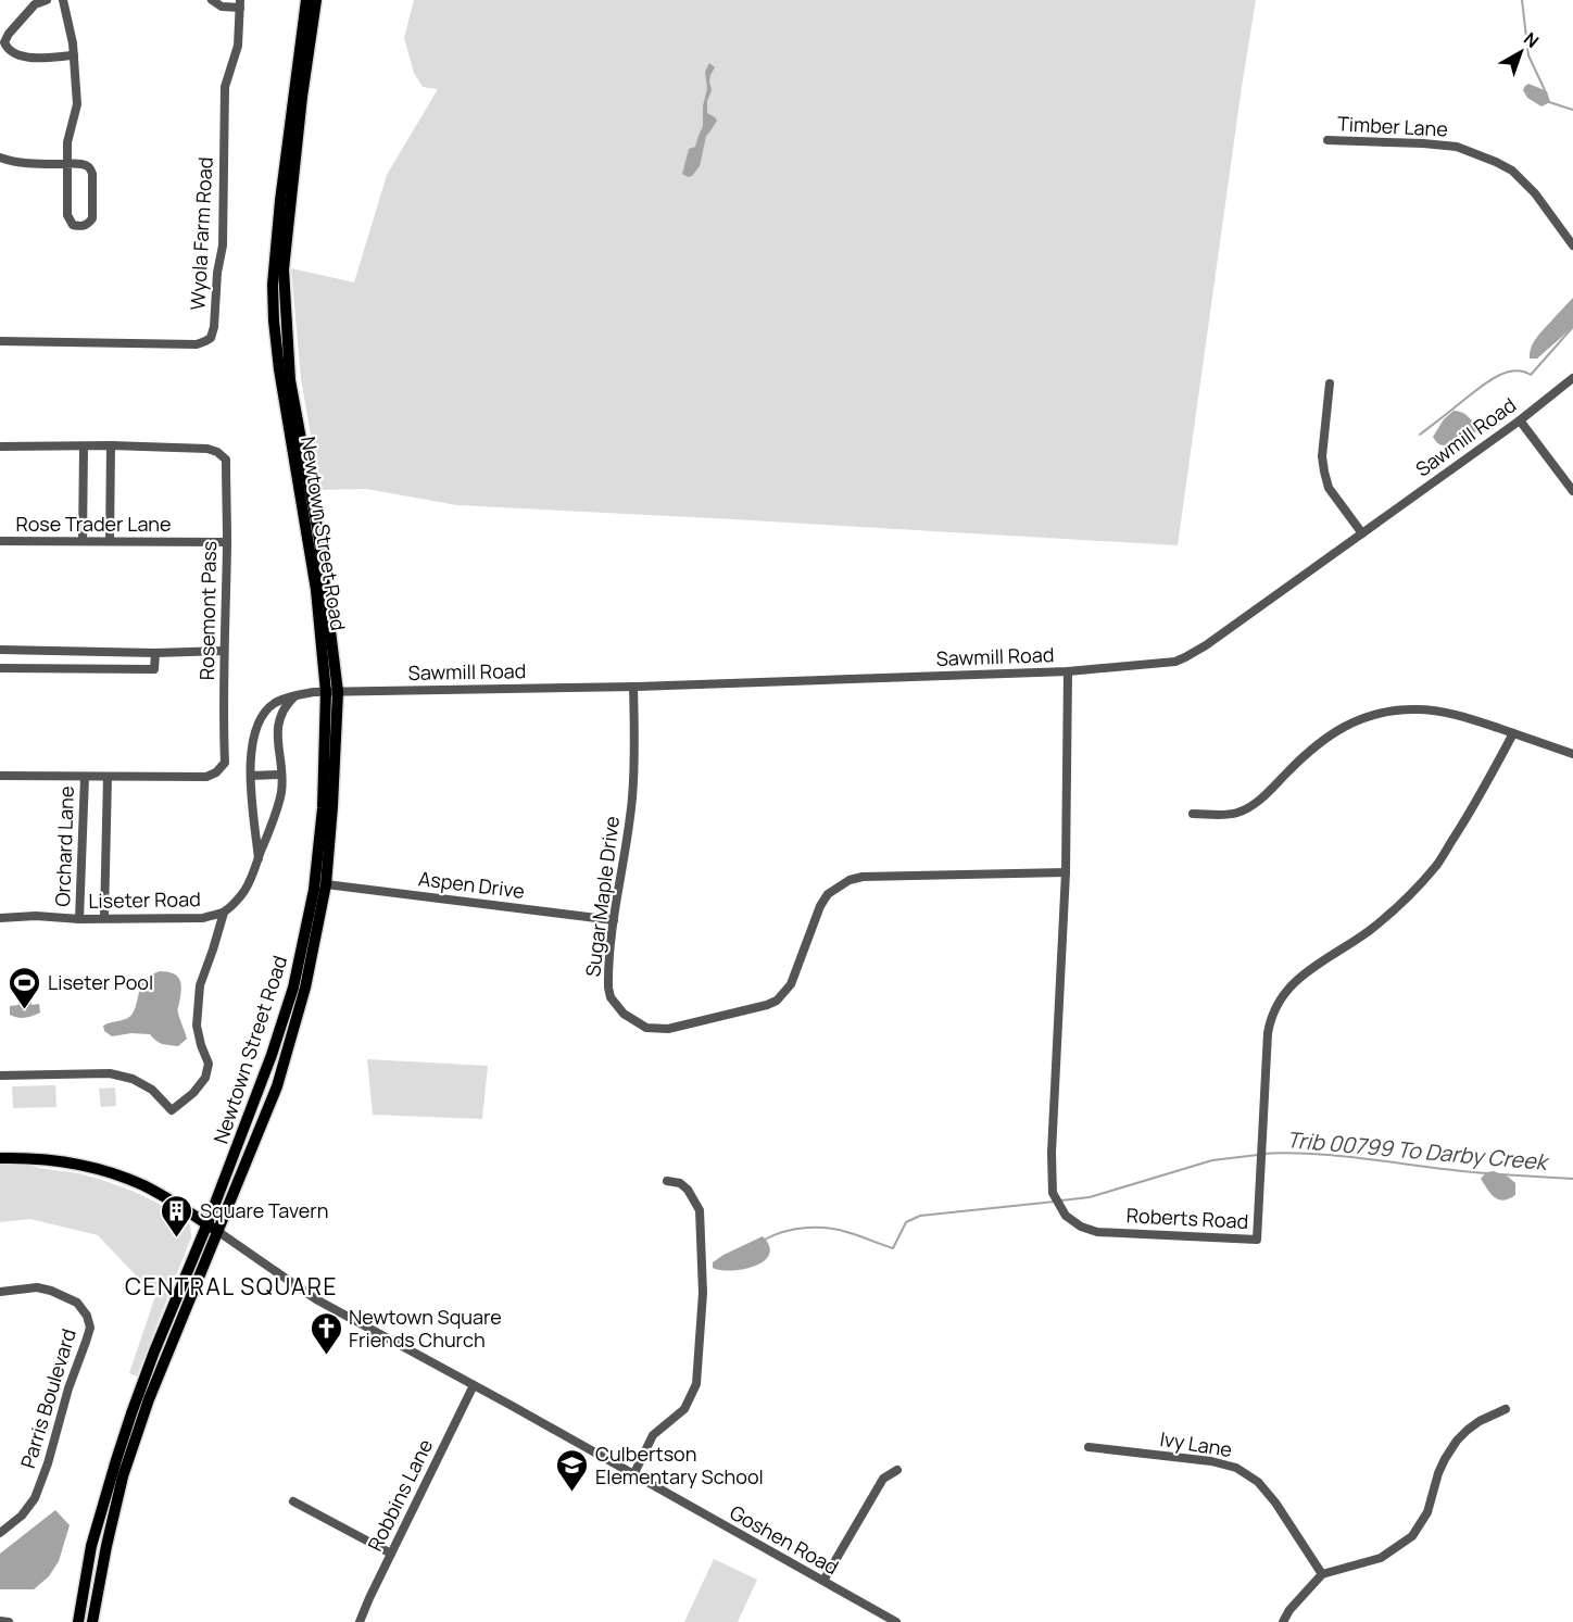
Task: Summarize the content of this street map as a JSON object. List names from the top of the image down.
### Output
{
  "streets": {
    "main road": ["Newtown Street Road", "Goshen Road"],
    "street": [
      "Timber Lane",
      "Wyola Farm Road",
      "Sawmill Road",
      "Rose Trader Lane",
      "Rosemont Pass",
      "Orchard Lane",
      "Aspen Drive",
      "Sugar Maple Drive",
      "Liseter Road",
      "Roberts Road",
      "Parris Boulevard",
      "Ivy Lane",
      "Robbins Lane"
    ]
  },
  "crossings": [
    ["Sawmill Road", "Newtown Street Road"],
    ["Sawmill Road", "Sugar Maple Drive"],
    ["Sawmill Road", "Liseter Road"],
    ["Sawmill Road", "Roberts Road"],
    ["Rose Trader Lane", "Rosemont Pass"],
    ["Newtown Street Road", "Aspen Drive"],
    ["Newtown Street Road", "Liseter Road"],
    ["Newtown Street Road", "Goshen Road"],
    ["Rosemont Pass", "Orchard Lane"],
    ["Orchard Lane", "Liseter Road"],
    ["Aspen Drive", "Sugar Maple Drive"],
    ["Sugar Maple Drive", "Roberts Road"],
    ["Robbins Lane", "Goshen Road"]
  ],
  "districts": ["CENTRAL SQUARE"],
  "water": ["Trib 00799 To Darby Creek"],
  "places": {
    "sports": ["Liseter Pool"],
    "building": ["Square Tavern"],
    "church": ["Newtown Square Friends Church"],
    "school or university": ["Culbertson Elementary School"]
  },
  "north": "top right"
}
